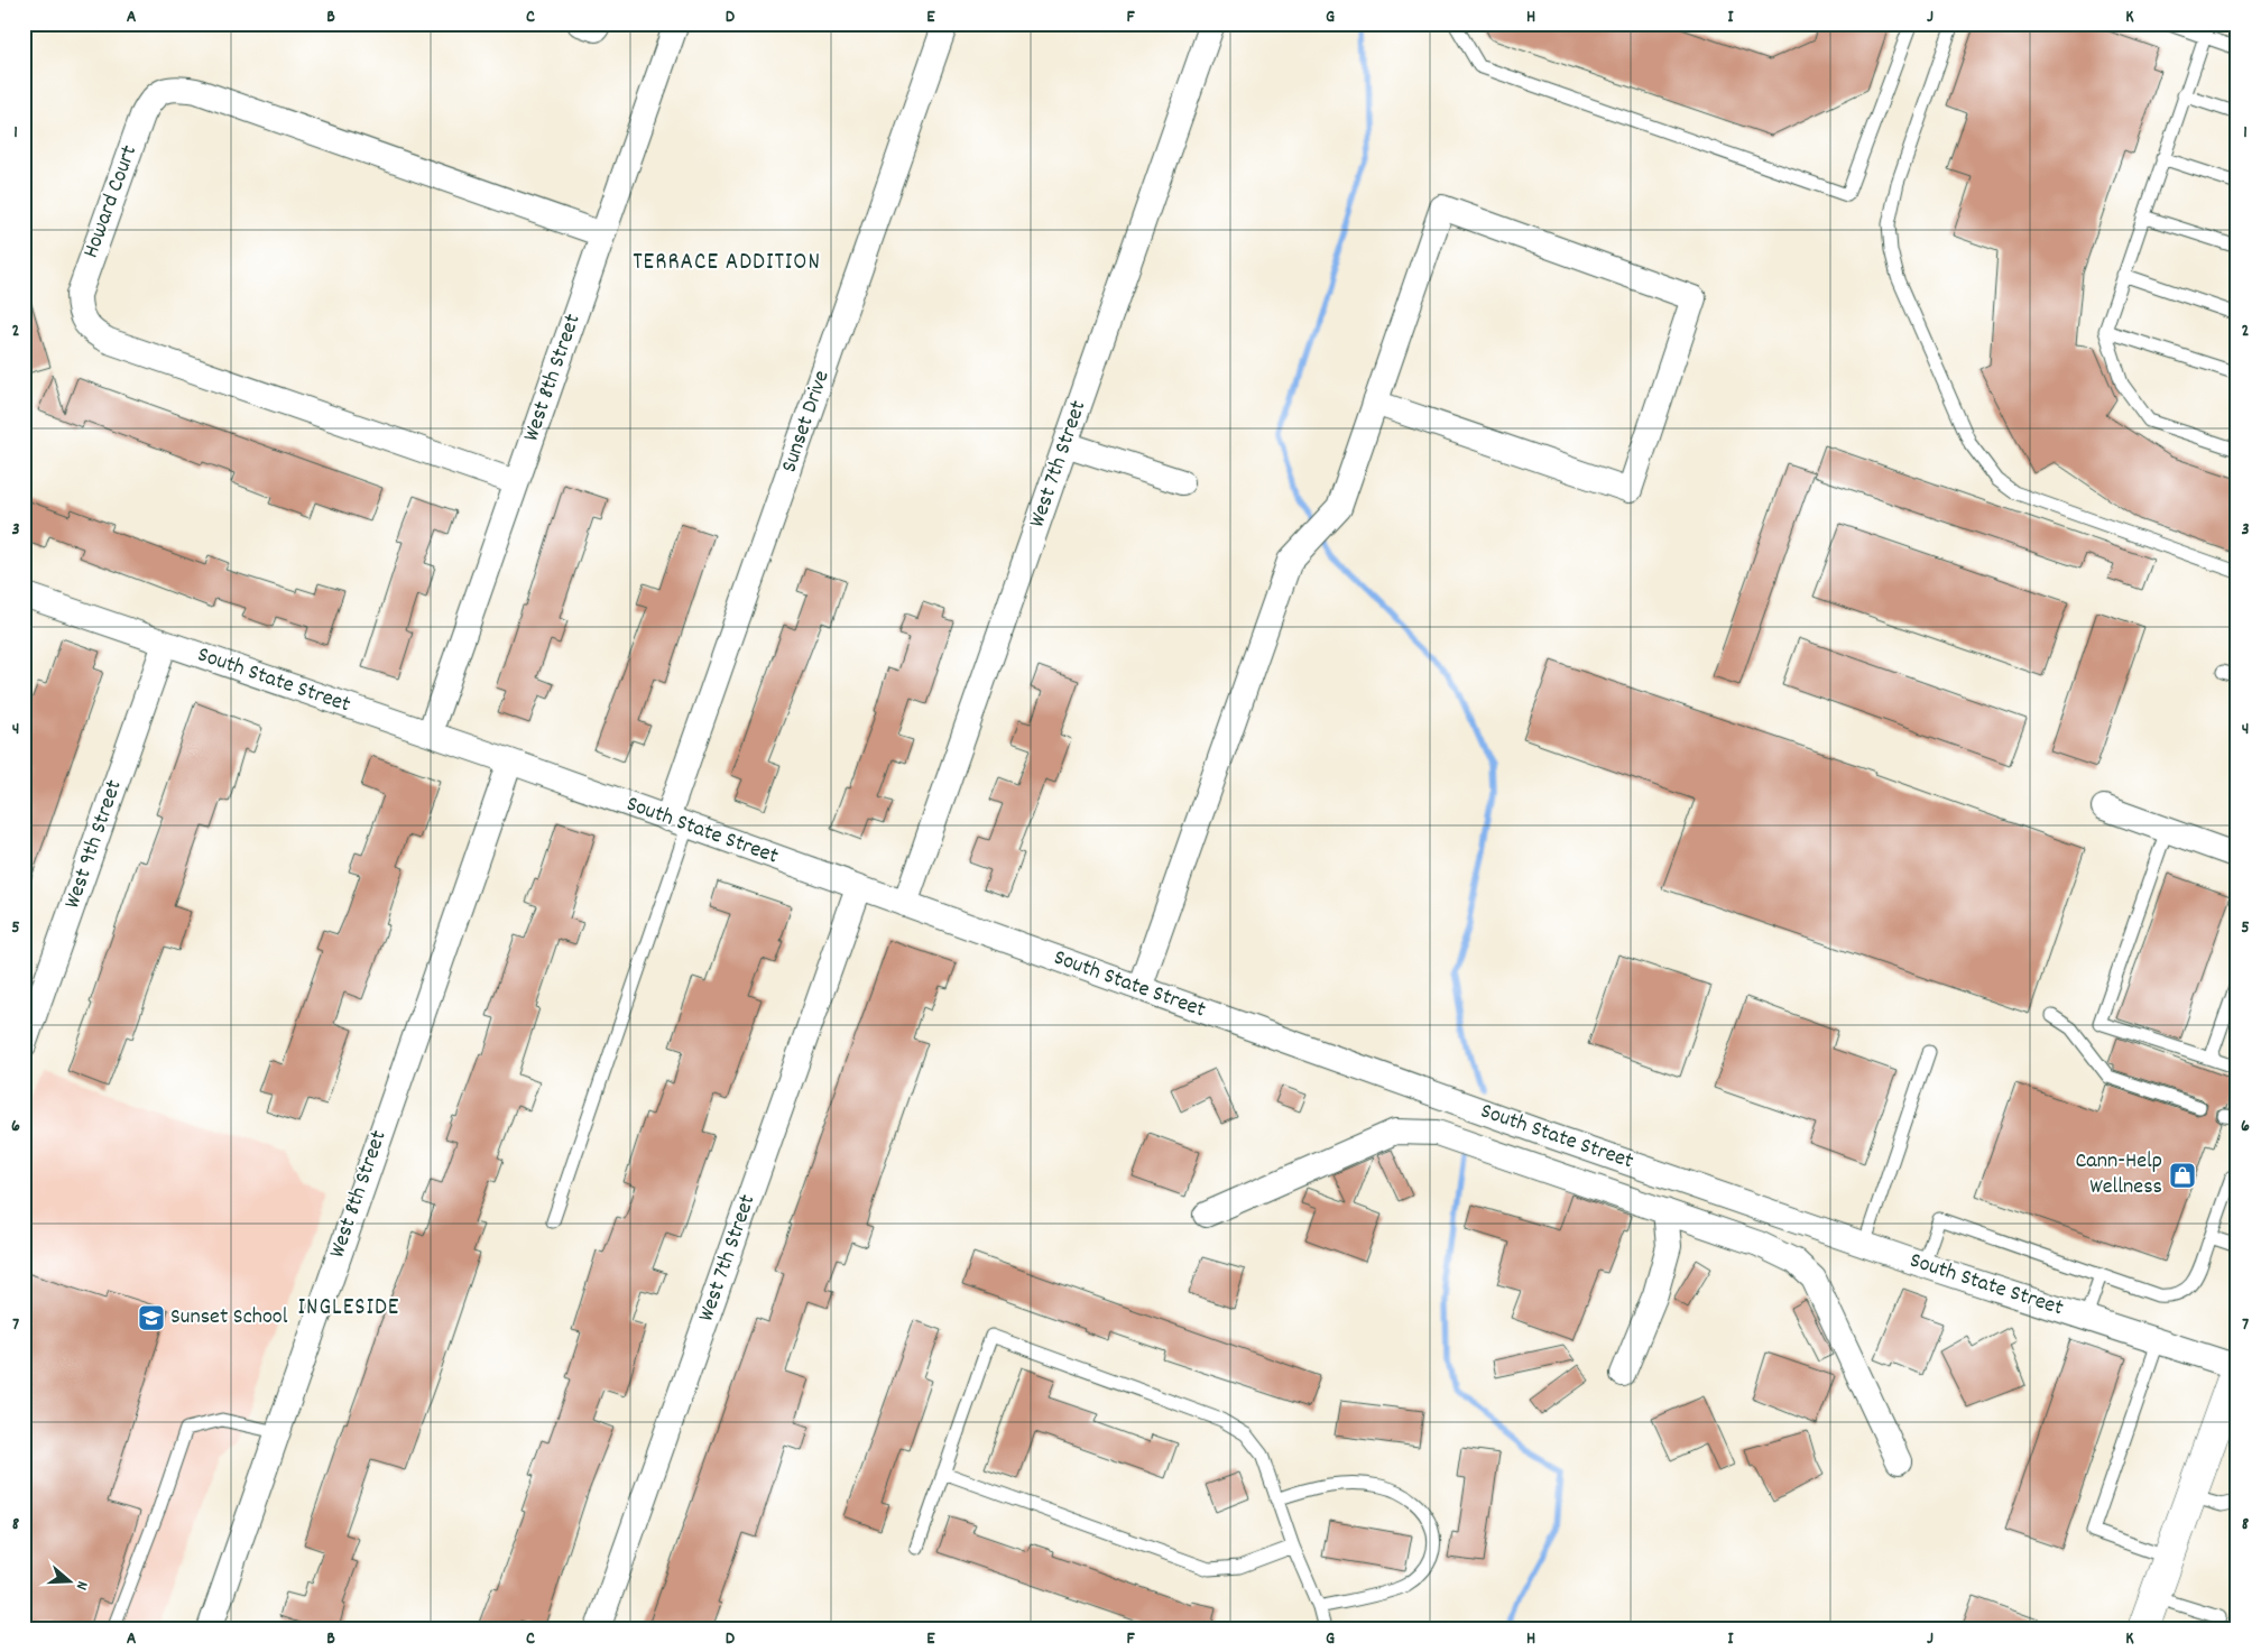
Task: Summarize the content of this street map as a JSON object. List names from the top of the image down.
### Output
{
  "streets": {
    "street": [
      "Howard Court",
      "West 8th Street",
      "Sunset Drive",
      "West 7th Street",
      "South State Street",
      "West 9th Street"
    ]
  },
  "crossings": [
    ["Howard Court", "West 8th Street"],
    ["West 8th Street", "South State Street"],
    ["Sunset Drive", "South State Street"],
    ["West 7th Street", "South State Street"],
    ["South State Street", "West 9th Street"]
  ],
  "districts": ["TERRACE ADDITION", "INGLESIDE"],
  "places": {
    "shop": ["Cann-Help Wellness"],
    "school or university": ["Sunset School"]
  },
  "north": "right",
  "grid": {
    "columns": [
      "A",
      "B",
      "C",
      "D",
      "E",
      "F",
      "G",
      "H",
      "I",
      "J",
      "K"
    ],
    "rows": [
      "1",
      "2",
      "3",
      "4",
      "5",
      "6",
      "7",
      "8"
    ]
  }
}
